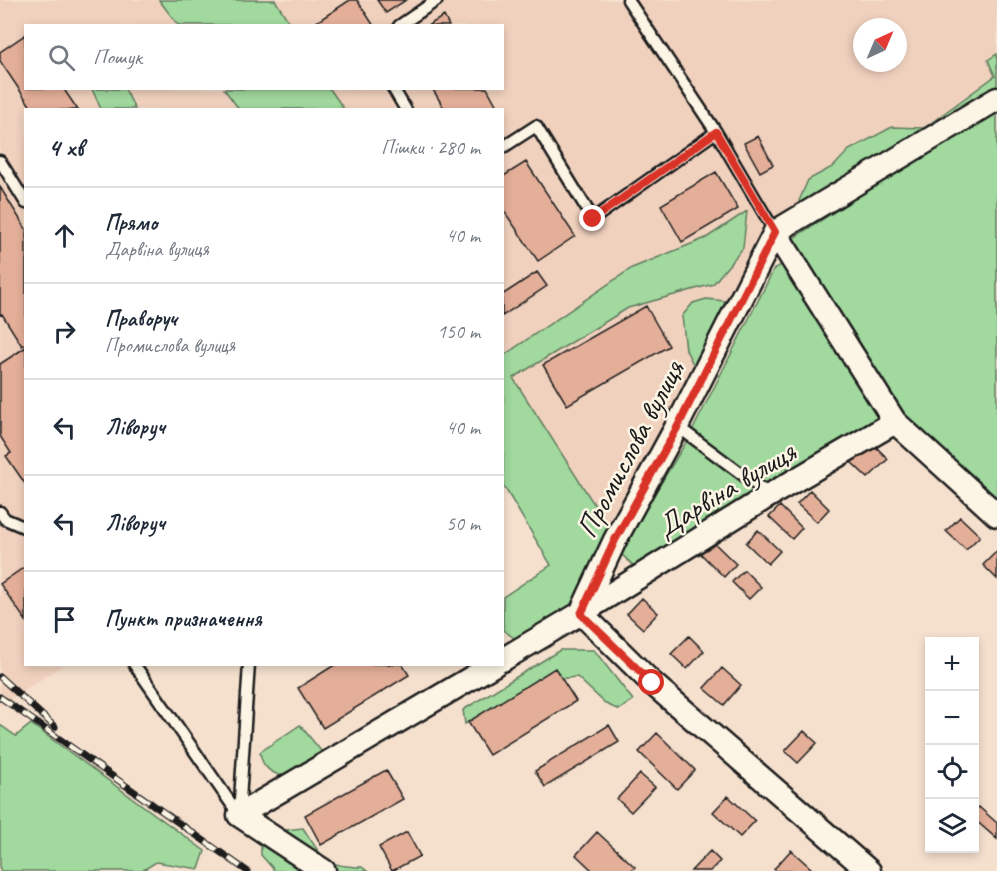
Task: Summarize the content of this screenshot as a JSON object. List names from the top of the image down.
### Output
{
  "streets": {
    "street": ["Промислова вулиця", "Дарвіна вулиця"]
  },
  "crossings": [
    ["Промислова вулиця", "Дарвіна вулиця"]
  ],
  "north": "top right",
  "page": {
    "search": "Пошук",
    "heading": ["4 хв", "Пішки · 280 m"],
    "list": [
      ["Прямо", "Дарвіна вулиця", "40 m"],
      ["Праворуч", "Промислова вулиця", "150 m"],
      ["Ліворуч", "40 m"],
      ["Ліворуч", "50 m"],
      "Пункт призначення"
    ],
    "map_buttons": ["+", "−"]
  }
}
